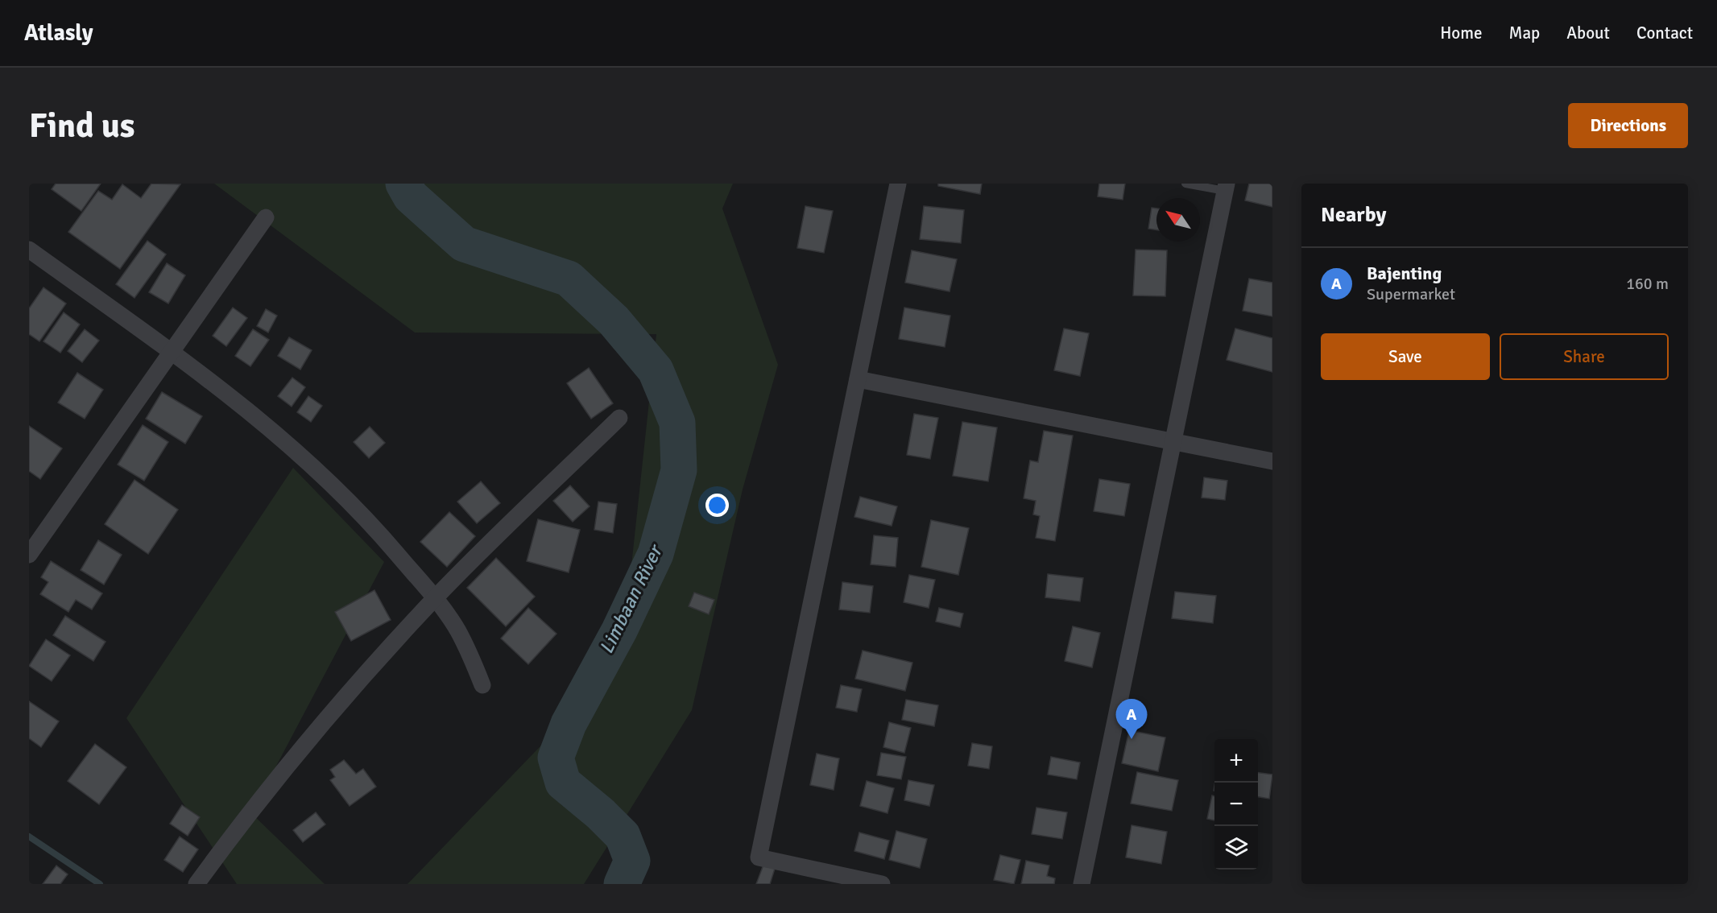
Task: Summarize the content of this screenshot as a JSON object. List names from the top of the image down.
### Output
{
  "water": ["Limbaan River"],
  "north": "top left",
  "page": {
    "header": "Atlasly",
    "nav": [
      "Home",
      "Map",
      "About",
      "Contact"
    ],
    "buttons": [
      "Directions",
      ["Save", "Share"]
    ],
    "title": "Find us",
    "heading": "Nearby",
    "list": [
      {
        "mark": "A",
        "name": "Bajenting",
        "note": "Supermarket",
        "value": "160 m"
      }
    ],
    "pins": "A",
    "map_buttons": ["+", "−"]
  }
}
